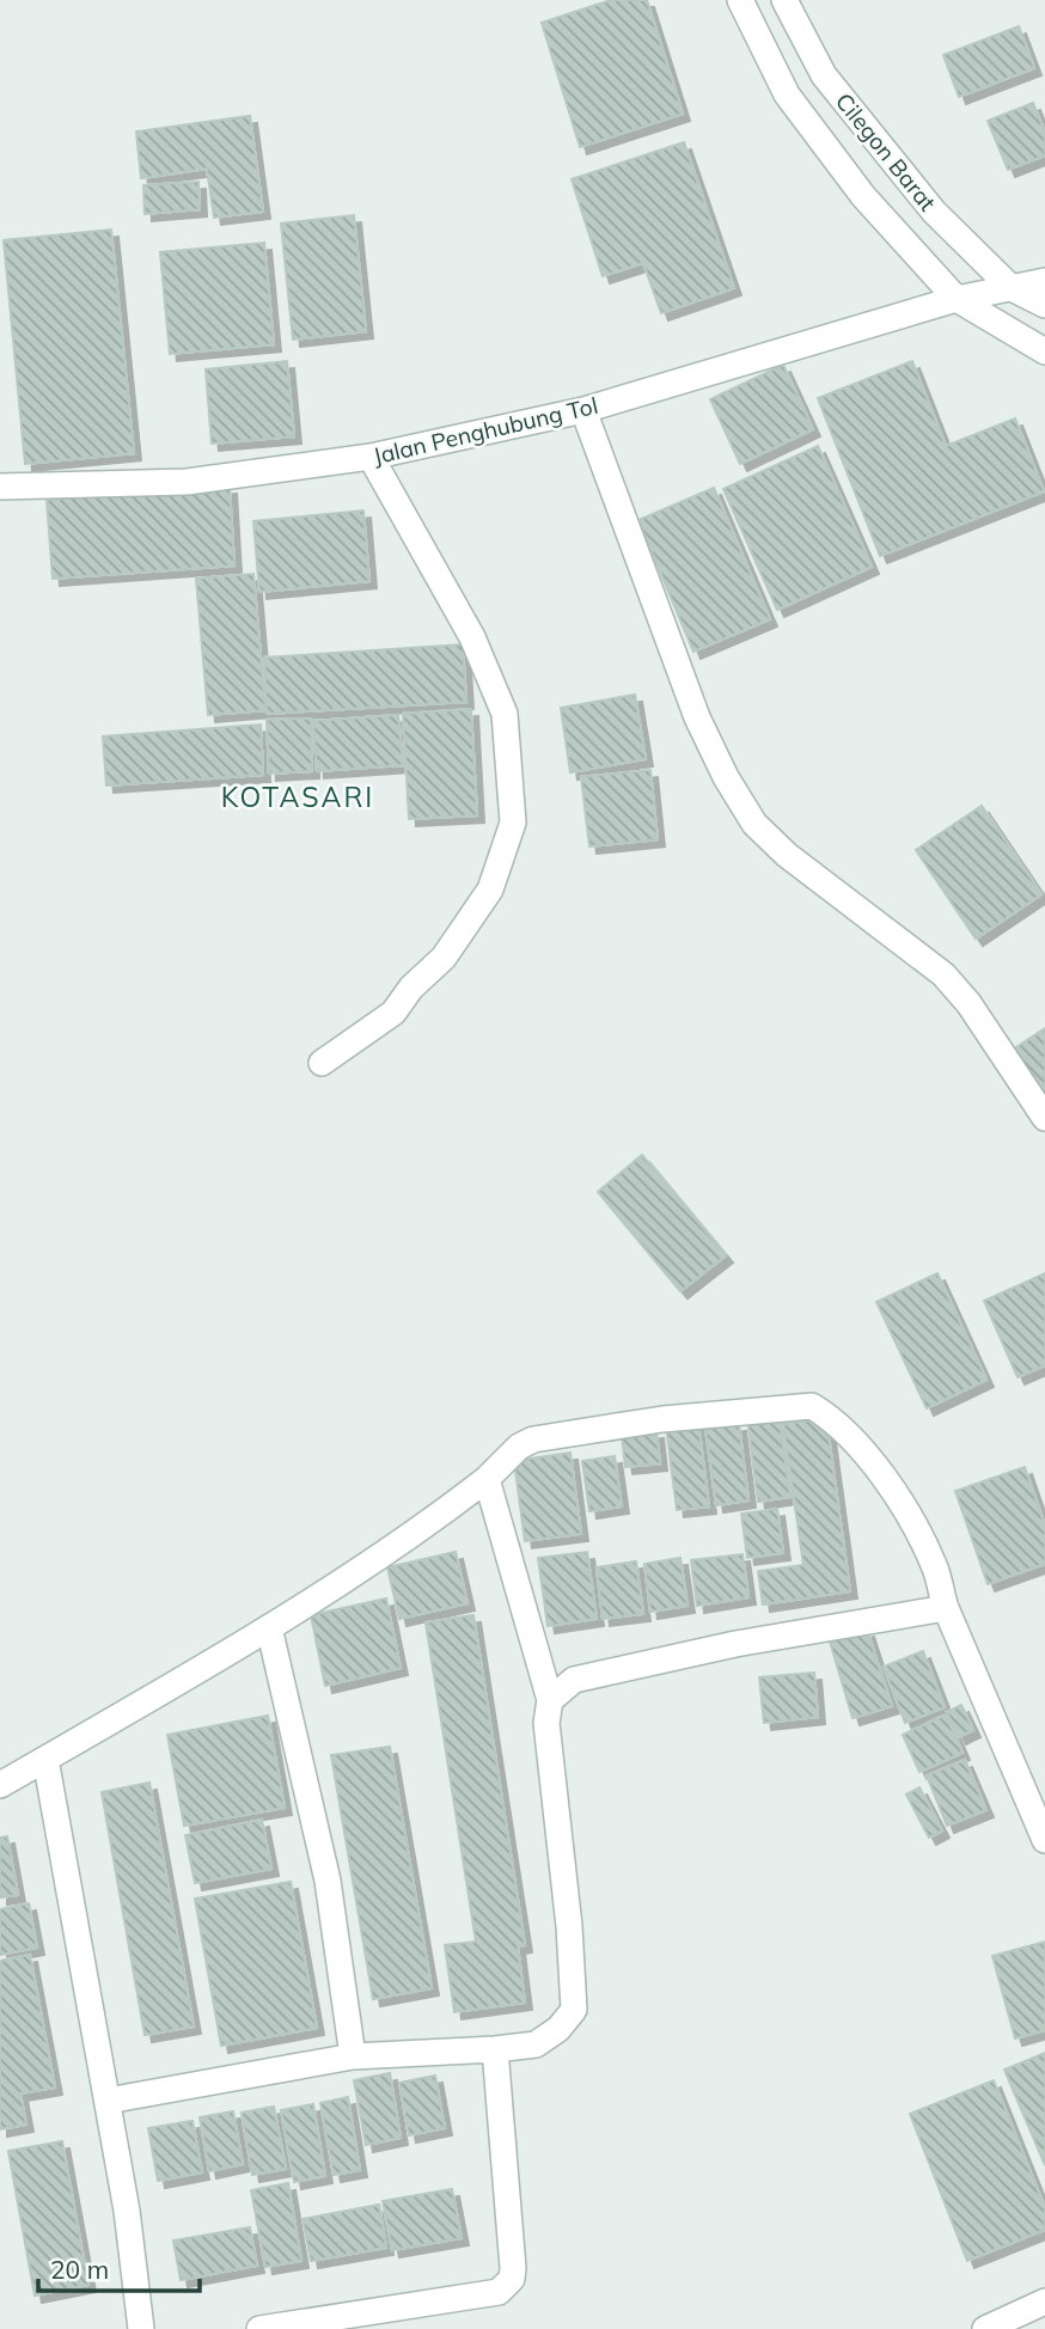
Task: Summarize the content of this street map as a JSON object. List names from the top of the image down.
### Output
{
  "streets": {
    "street": ["Cilegon Barat", "Jalan Penghubung Tol"]
  },
  "crossings": [
    ["Cilegon Barat", "Jalan Penghubung Tol"]
  ],
  "districts": ["KOTASARI"],
  "scale_bar": "20 m"
}
